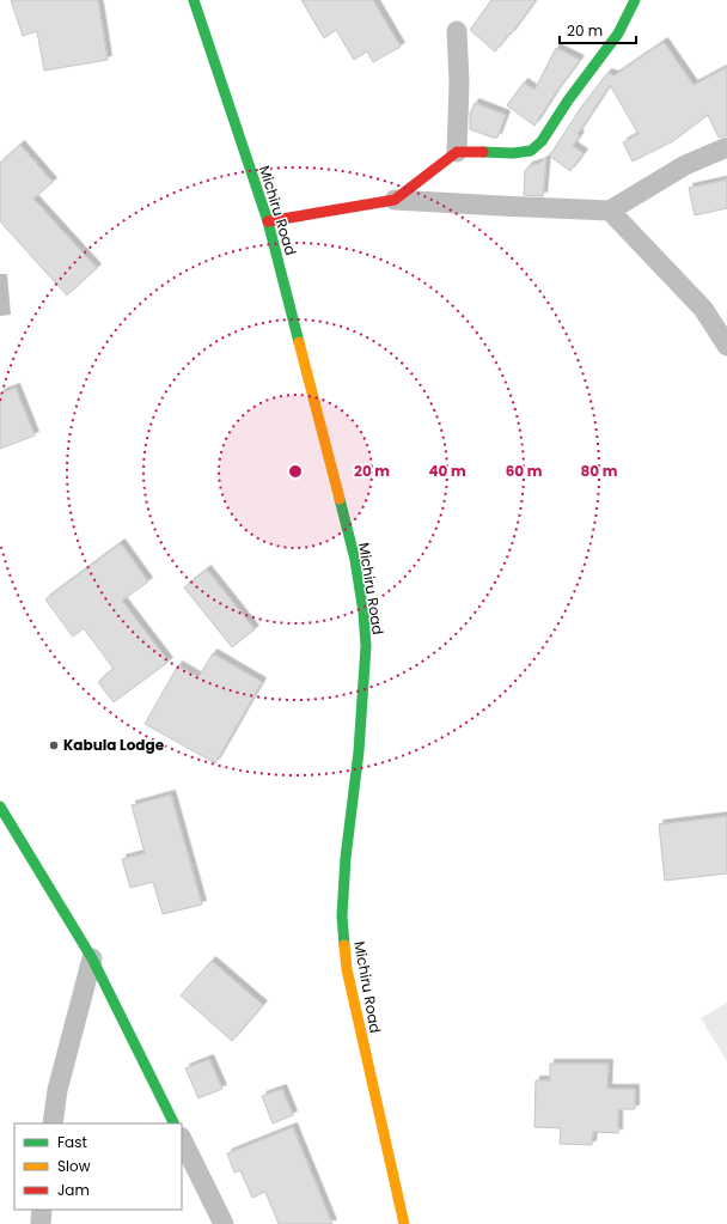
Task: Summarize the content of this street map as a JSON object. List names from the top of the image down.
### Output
{
  "streets": {
    "street": ["Michiru Road"]
  },
  "places": ["Kabula Lodge"],
  "legend": ["Fast", "Slow", "Jam"],
  "scale_bar": "20 m",
  "rings": [
    "20 m",
    "40 m",
    "60 m",
    "80 m"
  ]
}
